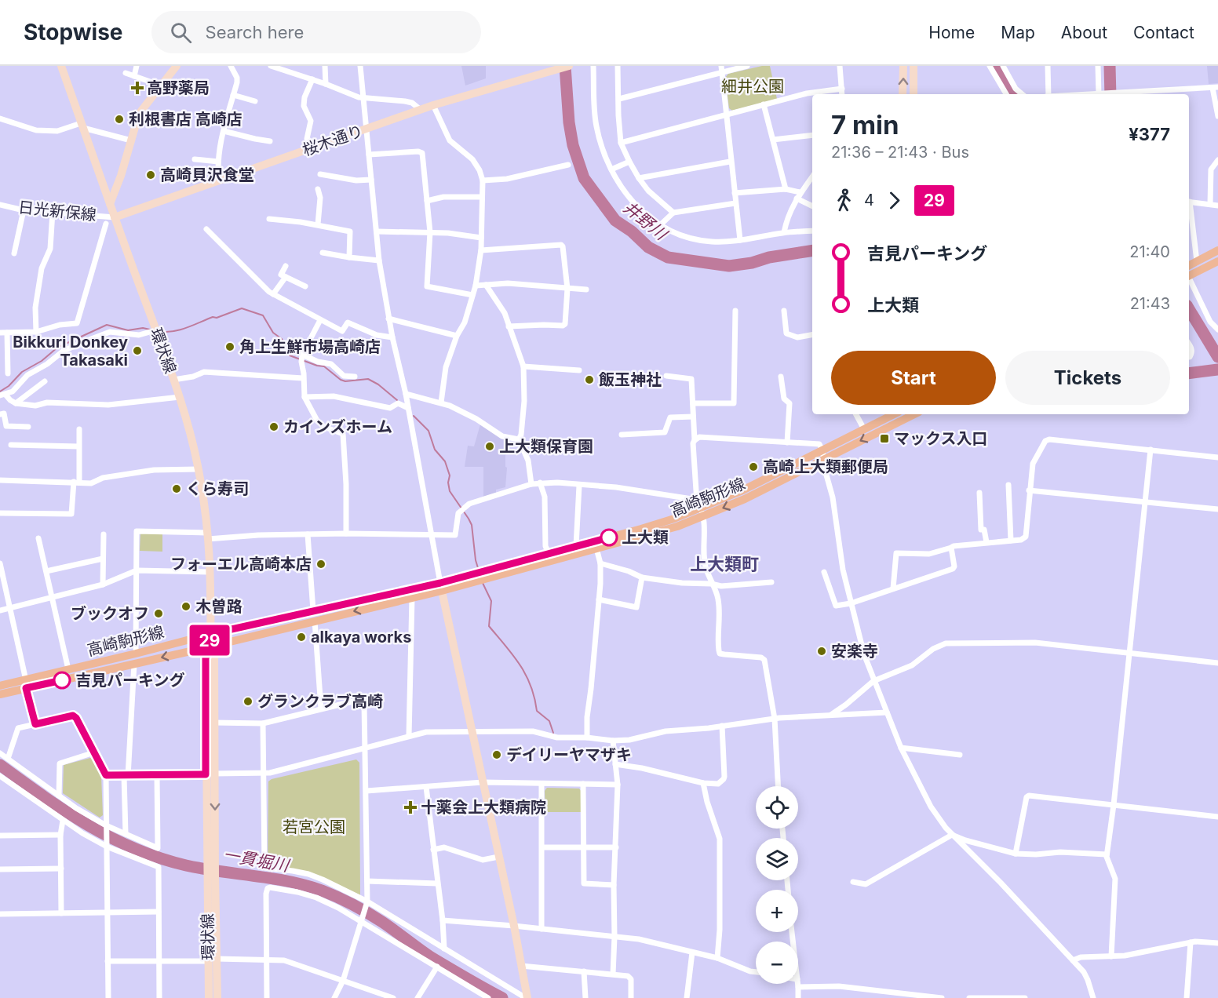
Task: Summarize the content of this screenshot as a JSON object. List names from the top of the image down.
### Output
{
  "streets": {
    "main road": ["高崎駒形線"],
    "street": ["桜木通り", "日光新保線", "環状線"]
  },
  "crossings": [
    ["桜木通り", "日光新保線"],
    ["桜木通り", "環状線"],
    ["日光新保線", "環状線"],
    ["環状線", "高崎駒形線"]
  ],
  "districts": ["上大類町"],
  "water": ["井野川", "一貫堀川"],
  "parks": ["細井公園", "若宮公園"],
  "places": {
    "health": ["高野薬局", "十薬会上大類病院"],
    "other": [
      "利根書店 高崎店",
      "高崎貝沢食堂",
      "角上生鮮市場高崎店",
      "Bikkuri Donkey Takasaki",
      "飯玉神社",
      "カインズホーム",
      "上大類保育園",
      "高崎上大類郵便局",
      "くら寿司",
      "上大類",
      "フォーエル高崎本店",
      "木曽路",
      "ブックオフ",
      "alkaya works",
      "安楽寺",
      "吉見パーキング",
      "グランクラブ高崎",
      "デイリーヤマザキ"
    ],
    "transit": ["マックス入口"]
  },
  "lines": ["bus line 29"],
  "page": {
    "header": "Stopwise",
    "search": "Search here",
    "nav": [
      "Home",
      "Map",
      "About",
      "Contact"
    ],
    "on_map": "29",
    "heading": ["7 min", "21:36 – 21:43 · Bus", "¥377"],
    "legs": ["4", "29"],
    "list": [
      {
        "name": "吉見パーキング",
        "value": "21:40"
      },
      {
        "name": "上大類",
        "value": "21:43"
      }
    ],
    "buttons": ["Start", "Tickets"],
    "map_buttons": ["+", "−"]
  }
}
